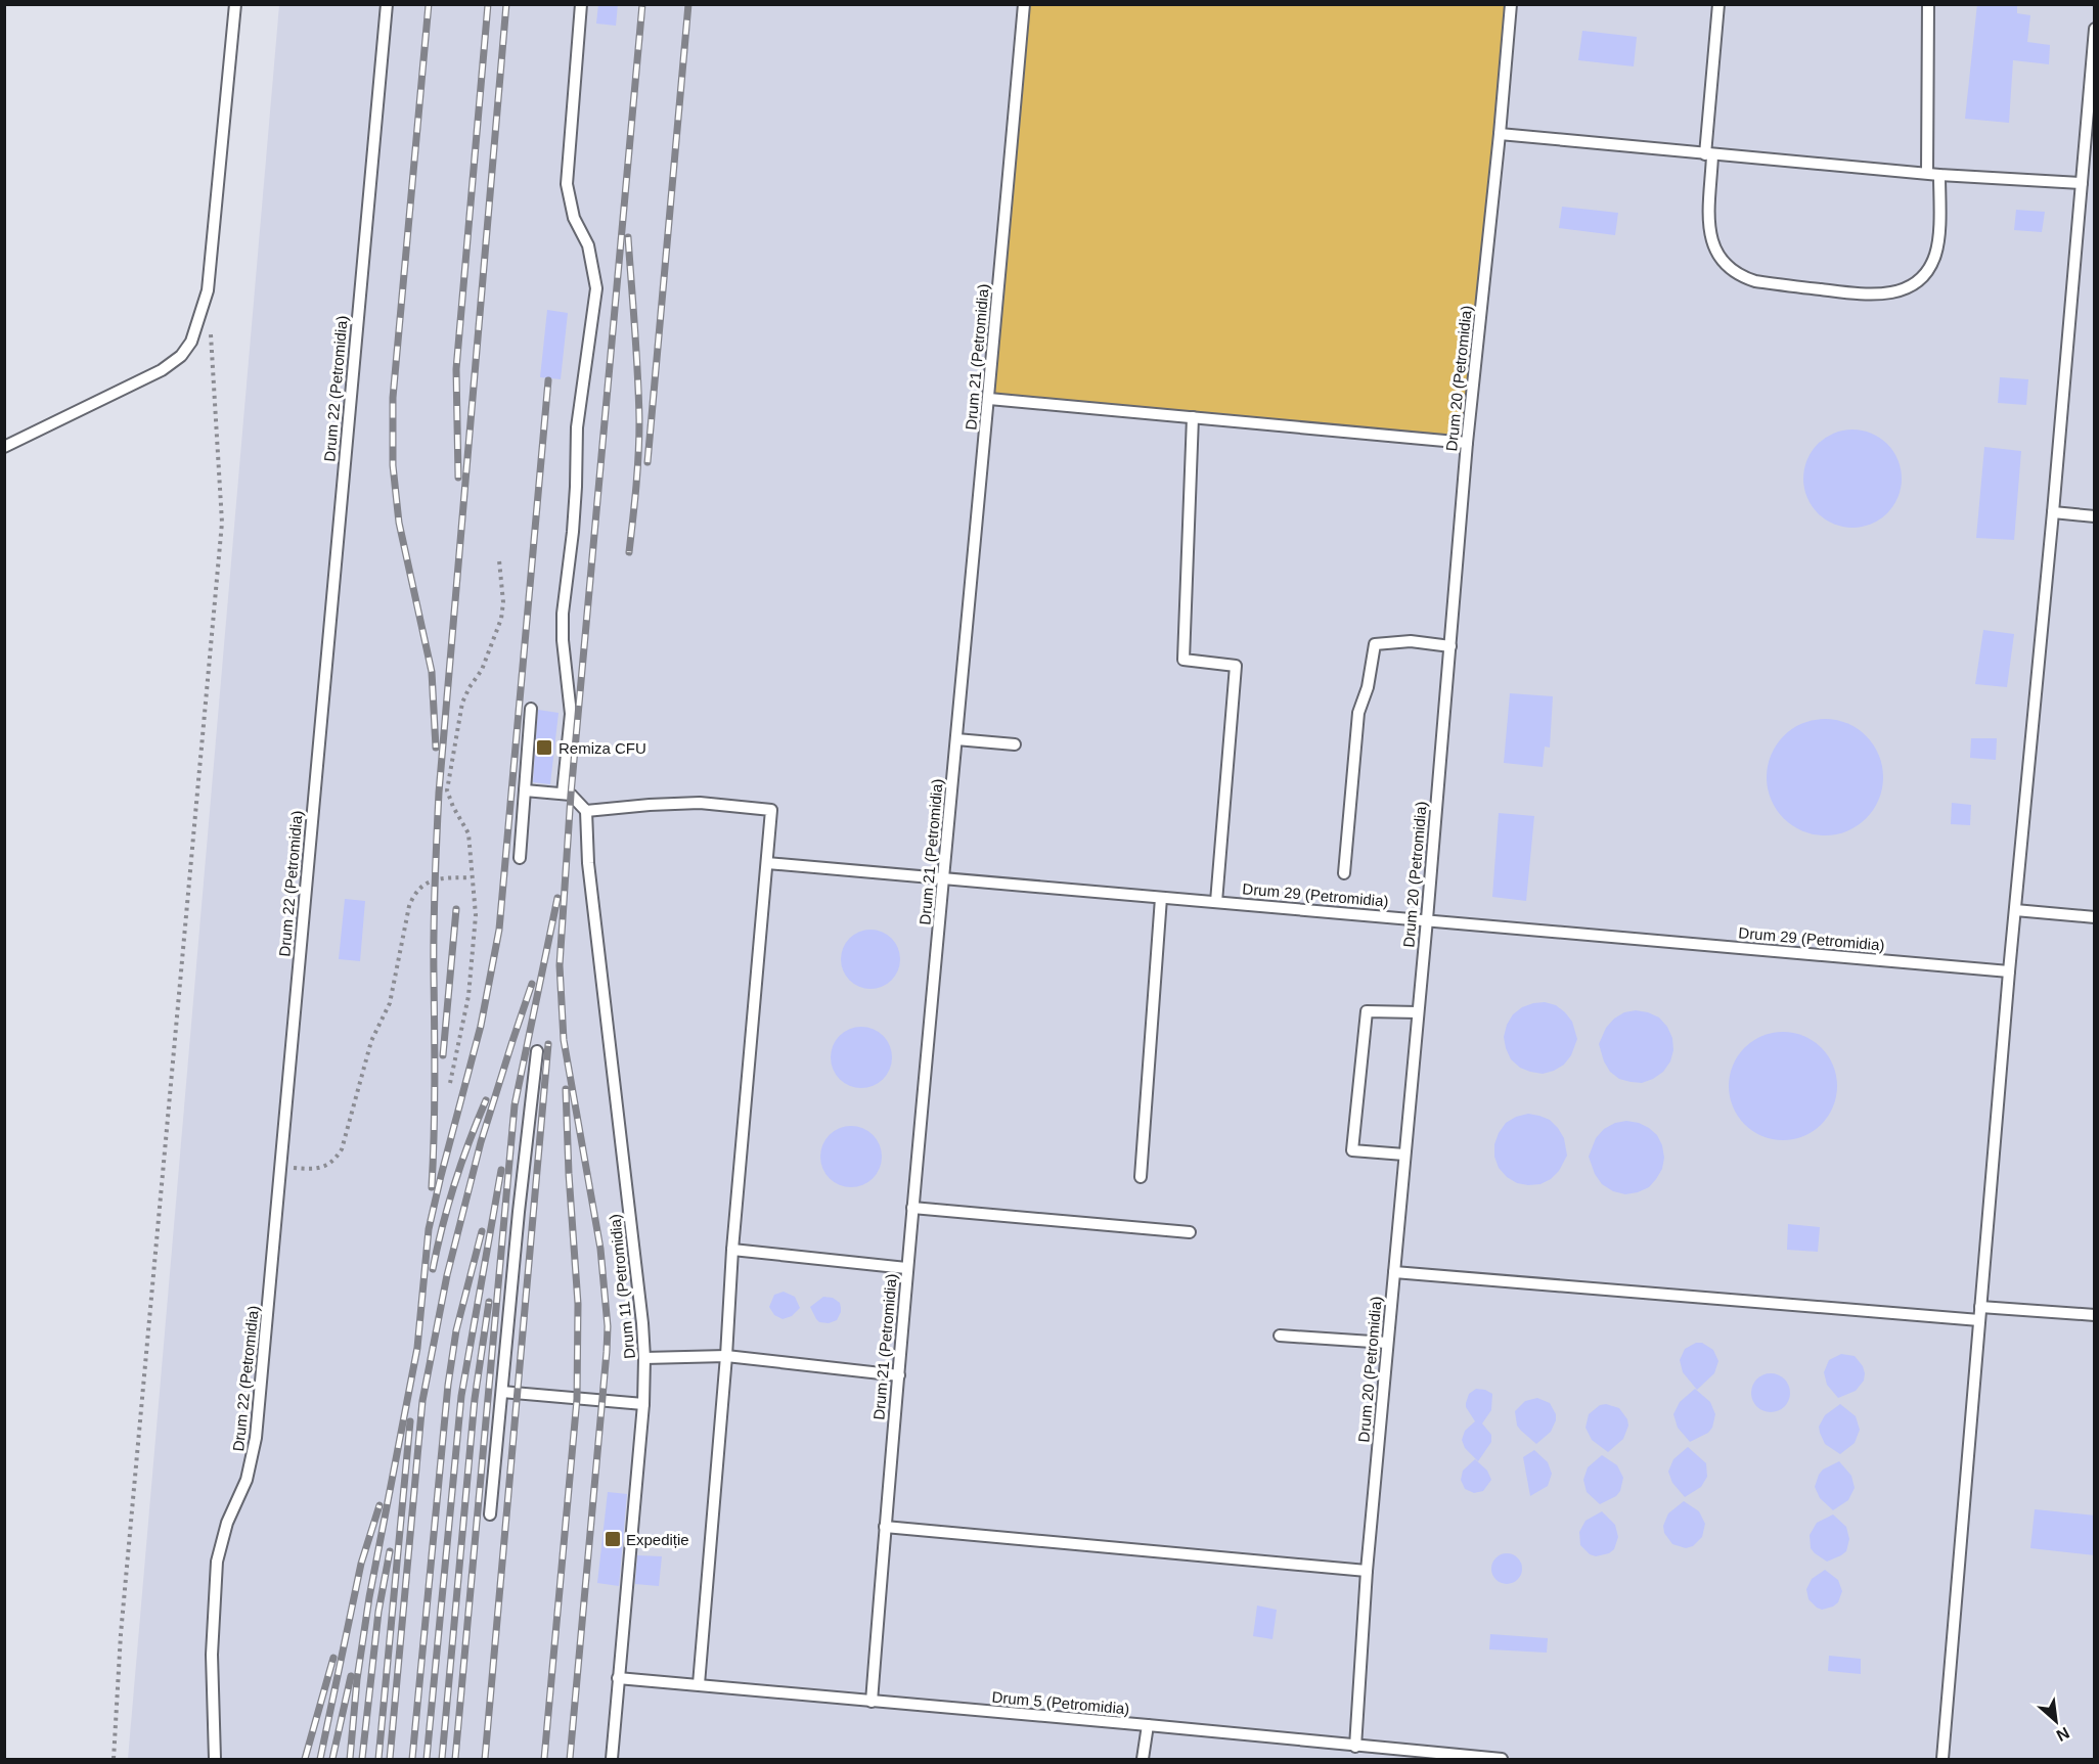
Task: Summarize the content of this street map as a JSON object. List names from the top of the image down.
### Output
{
  "streets": {
    "lane": [
      "Drum 21 (Petromidia)",
      "Drum 20 (Petromidia)",
      "Drum 22 (Petromidia)",
      "Drum 29 (Petromidia)",
      "Drum 11 (Petromidia)",
      "Drum 5 (Petromidia)"
    ]
  },
  "crossings": [
    ["Drum 21 (Petromidia)", "Drum 29 (Petromidia)"],
    ["Drum 21 (Petromidia)", "Drum 5 (Petromidia)"],
    ["Drum 20 (Petromidia)", "Drum 29 (Petromidia)"],
    ["Drum 20 (Petromidia)", "Drum 5 (Petromidia)"],
    ["Drum 11 (Petromidia)", "Drum 5 (Petromidia)"]
  ],
  "places": {
    "transit": ["Remiza CFU", "Expediție"]
  },
  "north": "bottom right"
}
